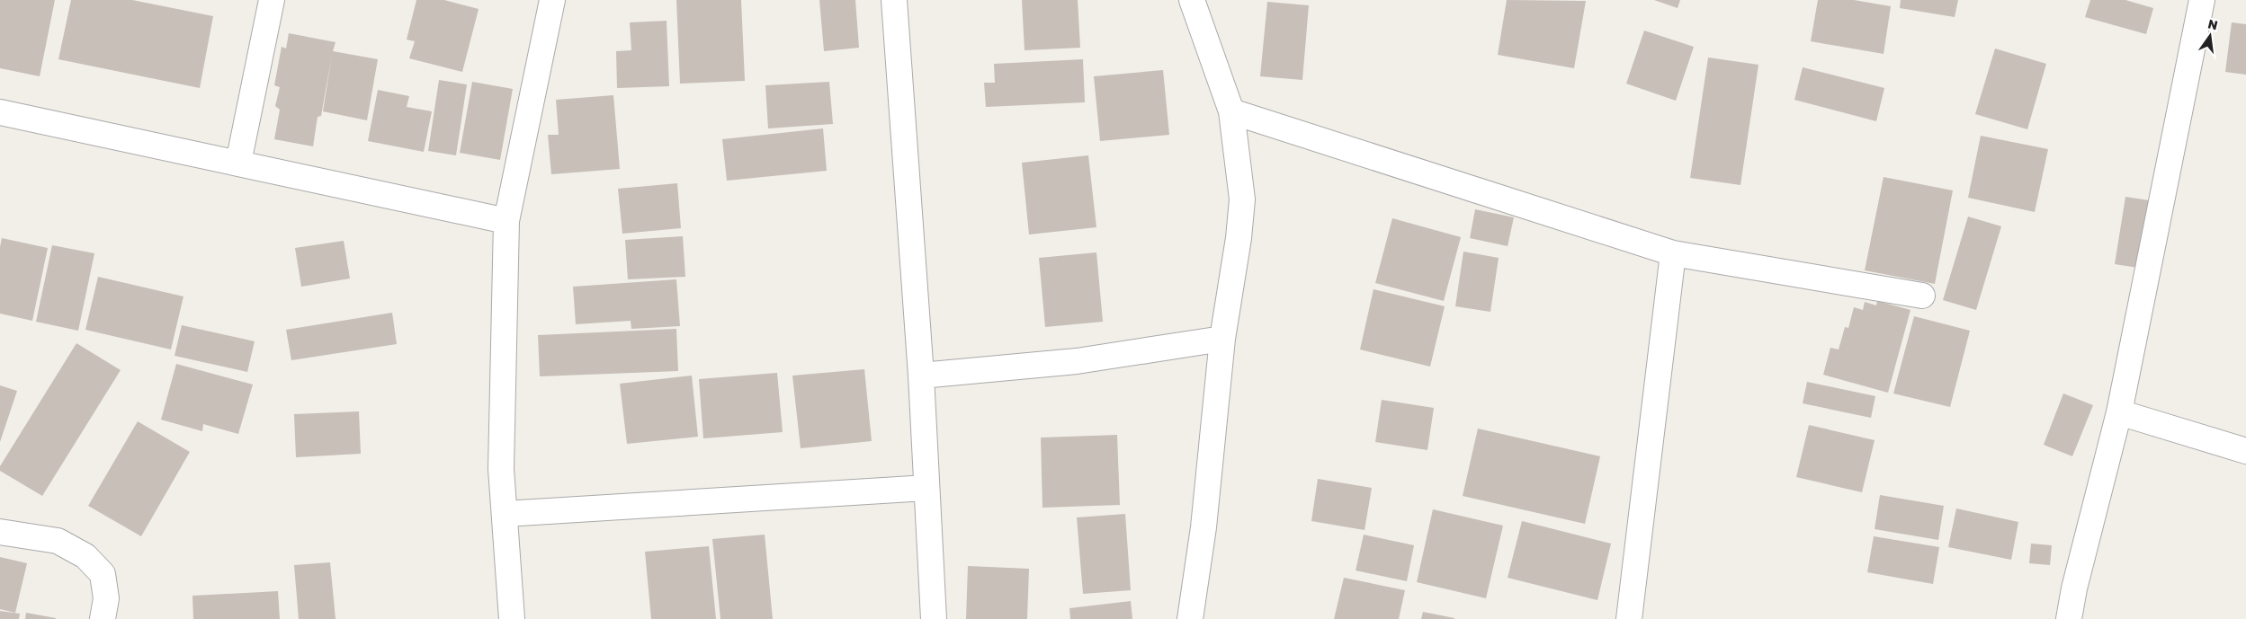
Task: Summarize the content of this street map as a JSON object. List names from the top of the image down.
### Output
{
  "north": "top"
}
